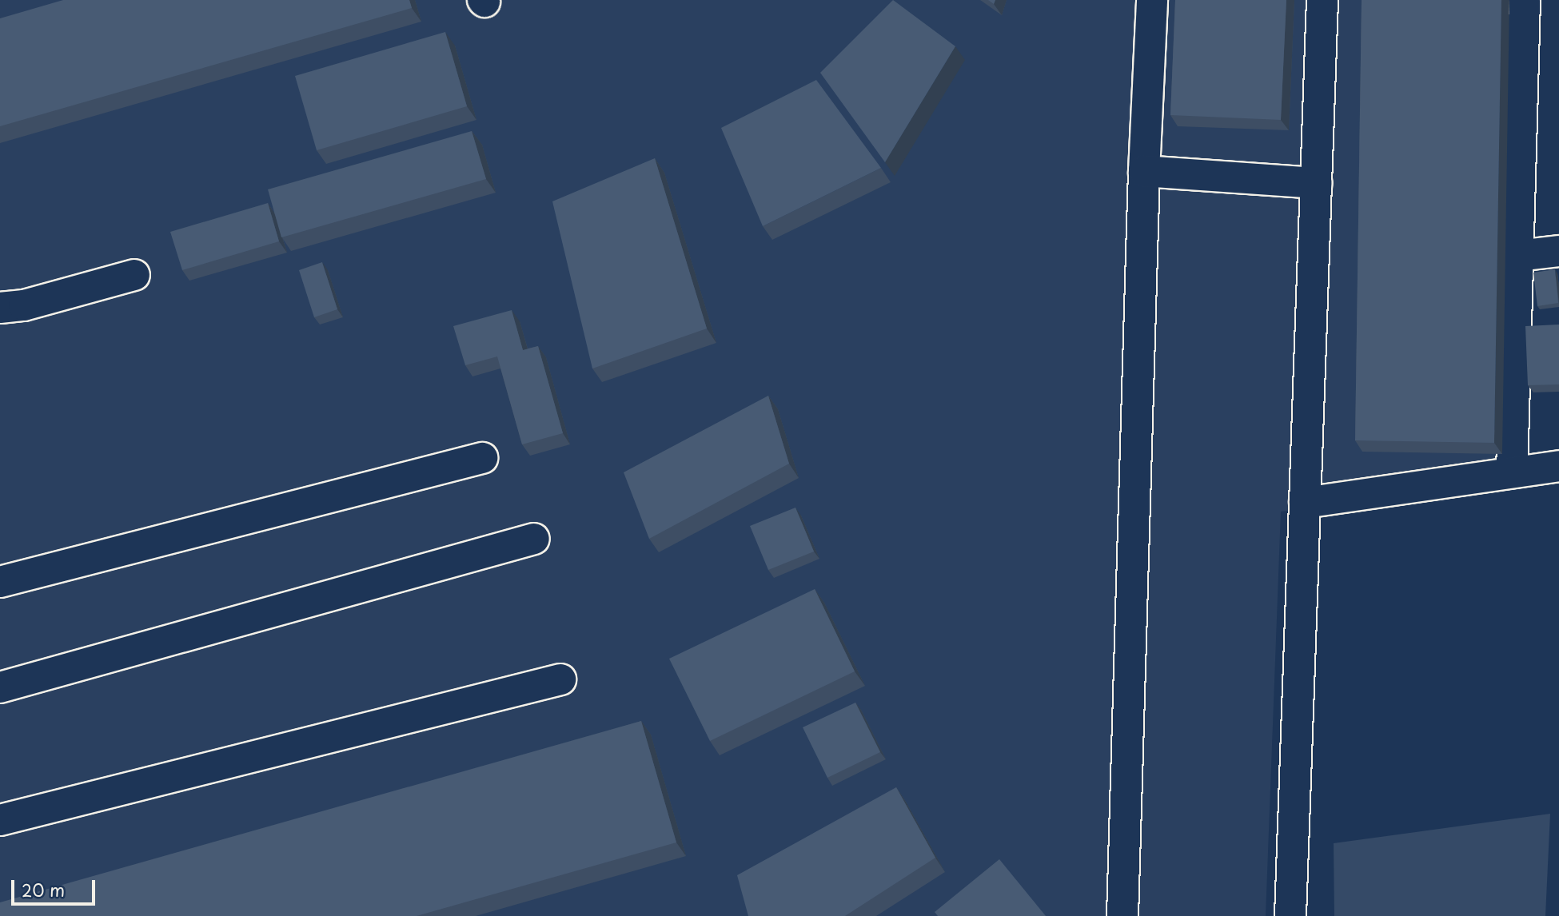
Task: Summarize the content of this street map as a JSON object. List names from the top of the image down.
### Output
{
  "scale_bar": "20 m"
}
